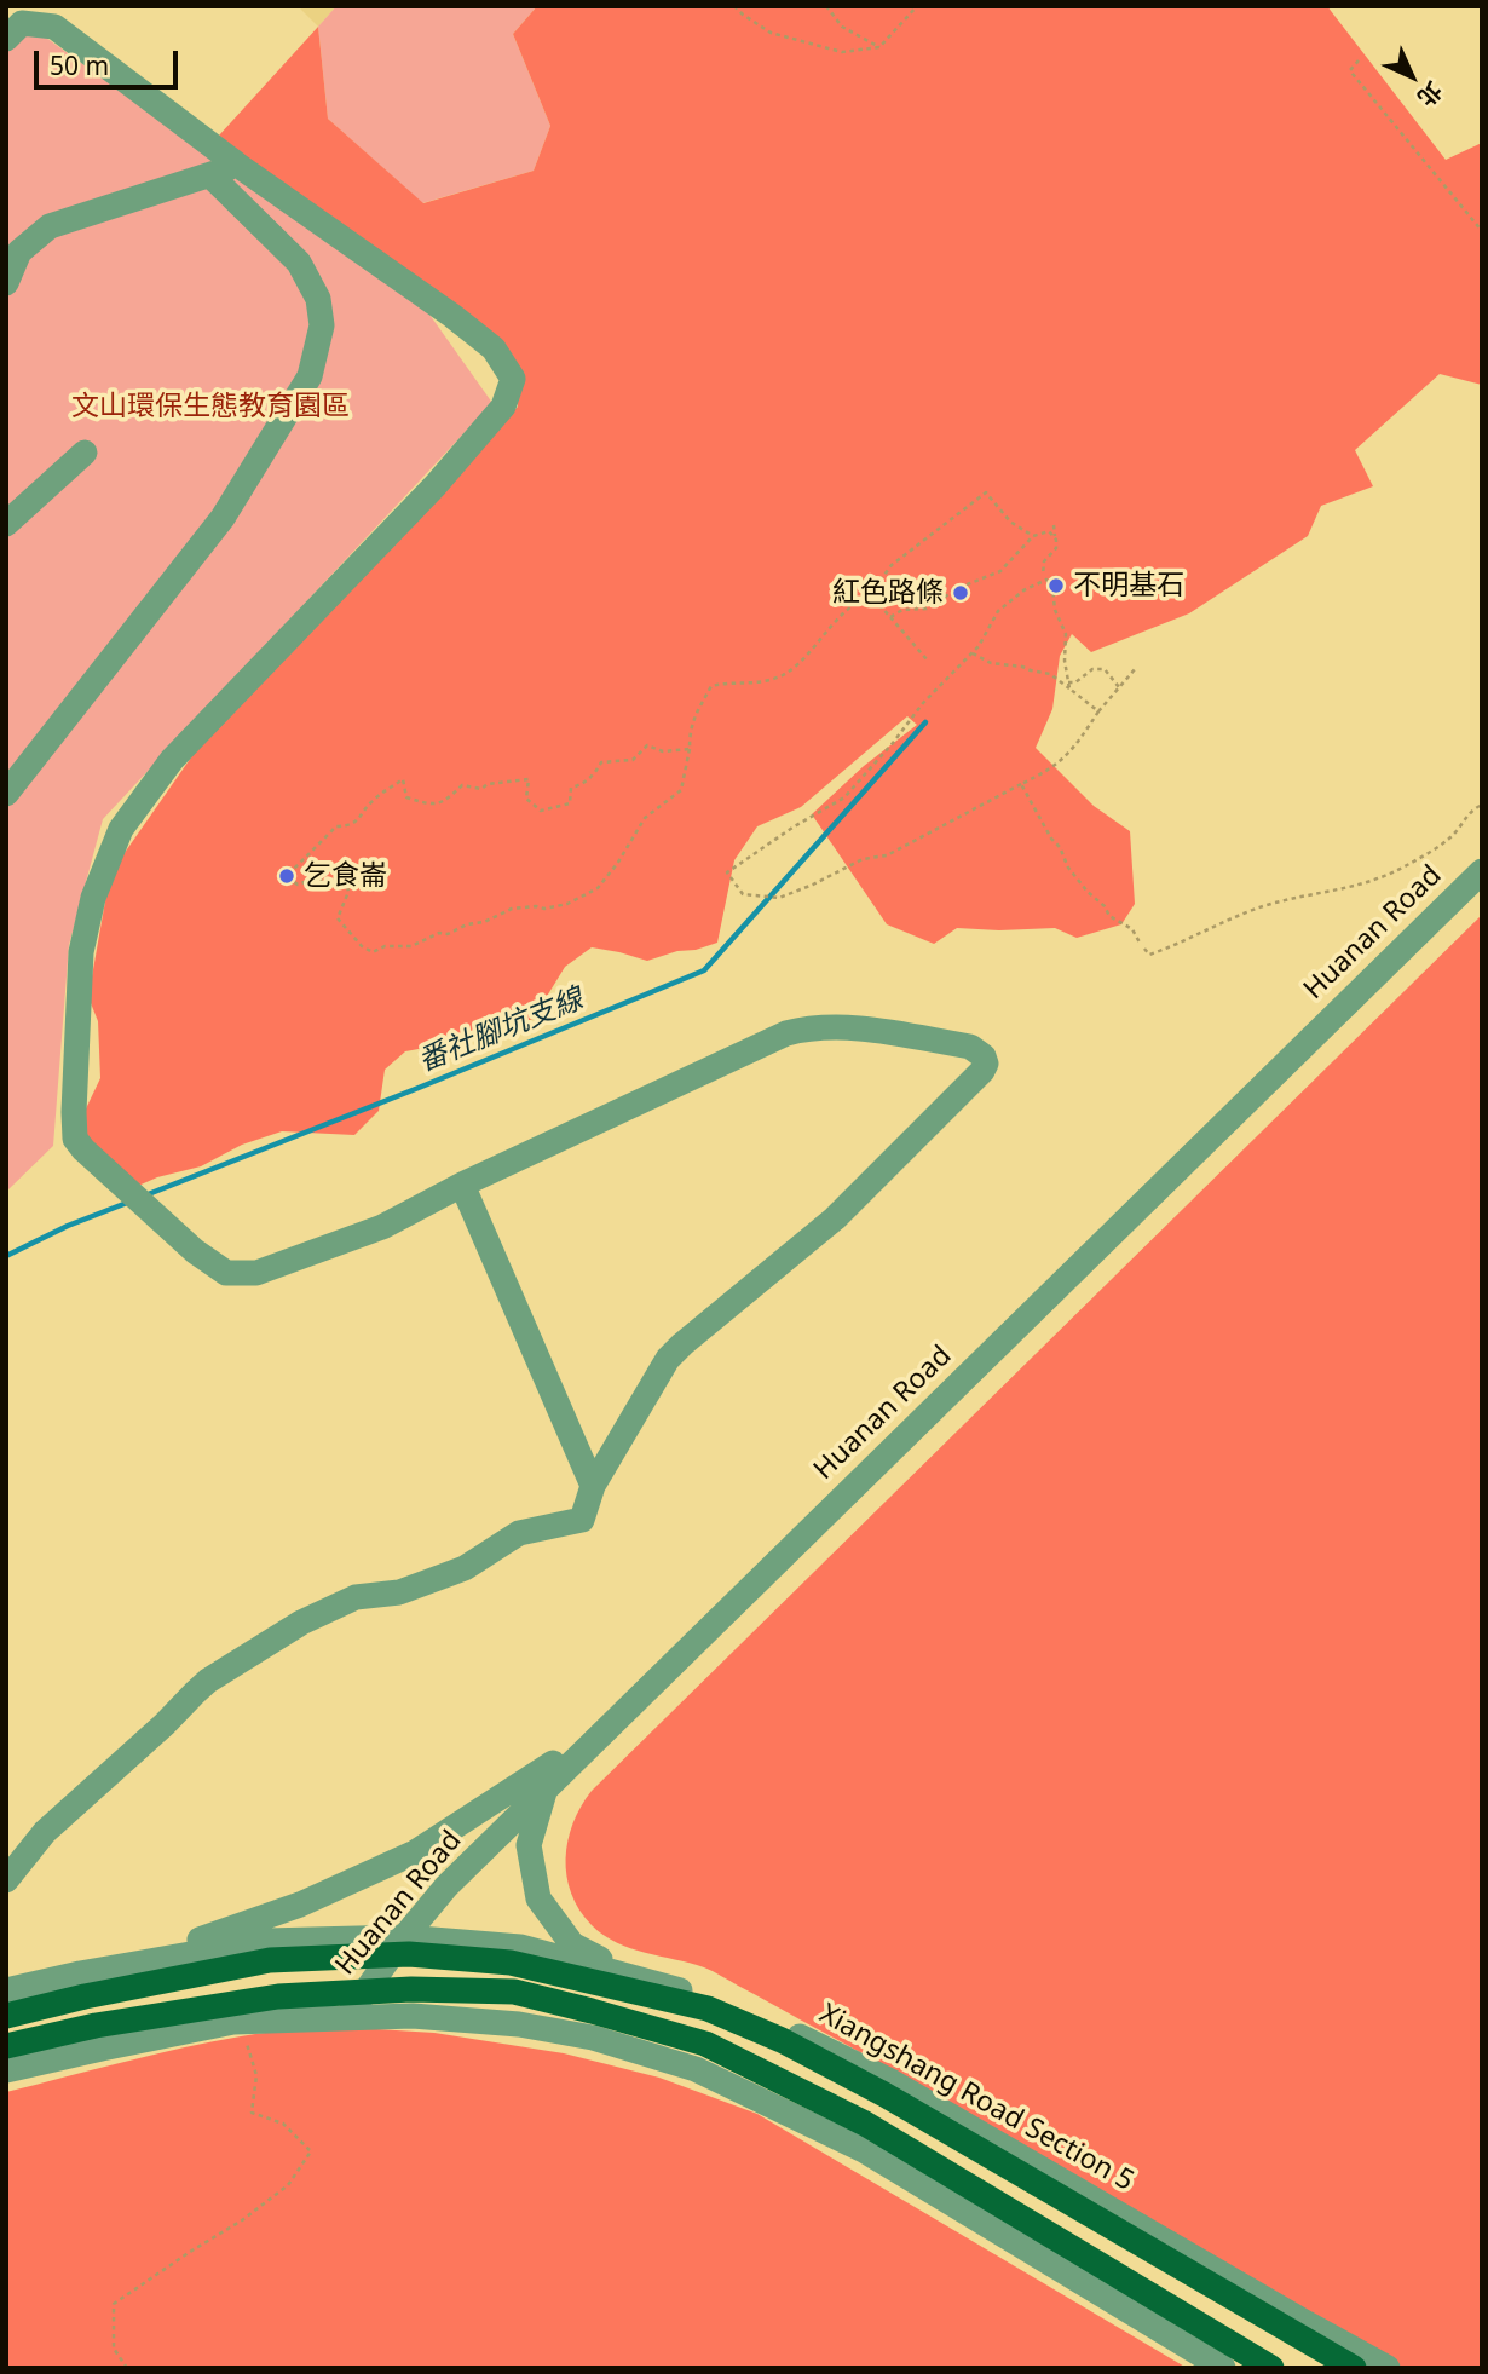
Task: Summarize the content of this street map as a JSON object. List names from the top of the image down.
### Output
{
  "streets": {
    "main road": ["Xiangshang Road Section 5"],
    "street": ["Huanan Road"]
  },
  "crossings": [
    ["Huanan Road", "Xiangshang Road Section 5"]
  ],
  "water": ["番社腳坑支線"],
  "parks": ["文山環保生態教育園區"],
  "places": ["不明基石", "紅色路條", "乞食崙"],
  "scale_bar": "50 m",
  "north": "bottom right"
}
